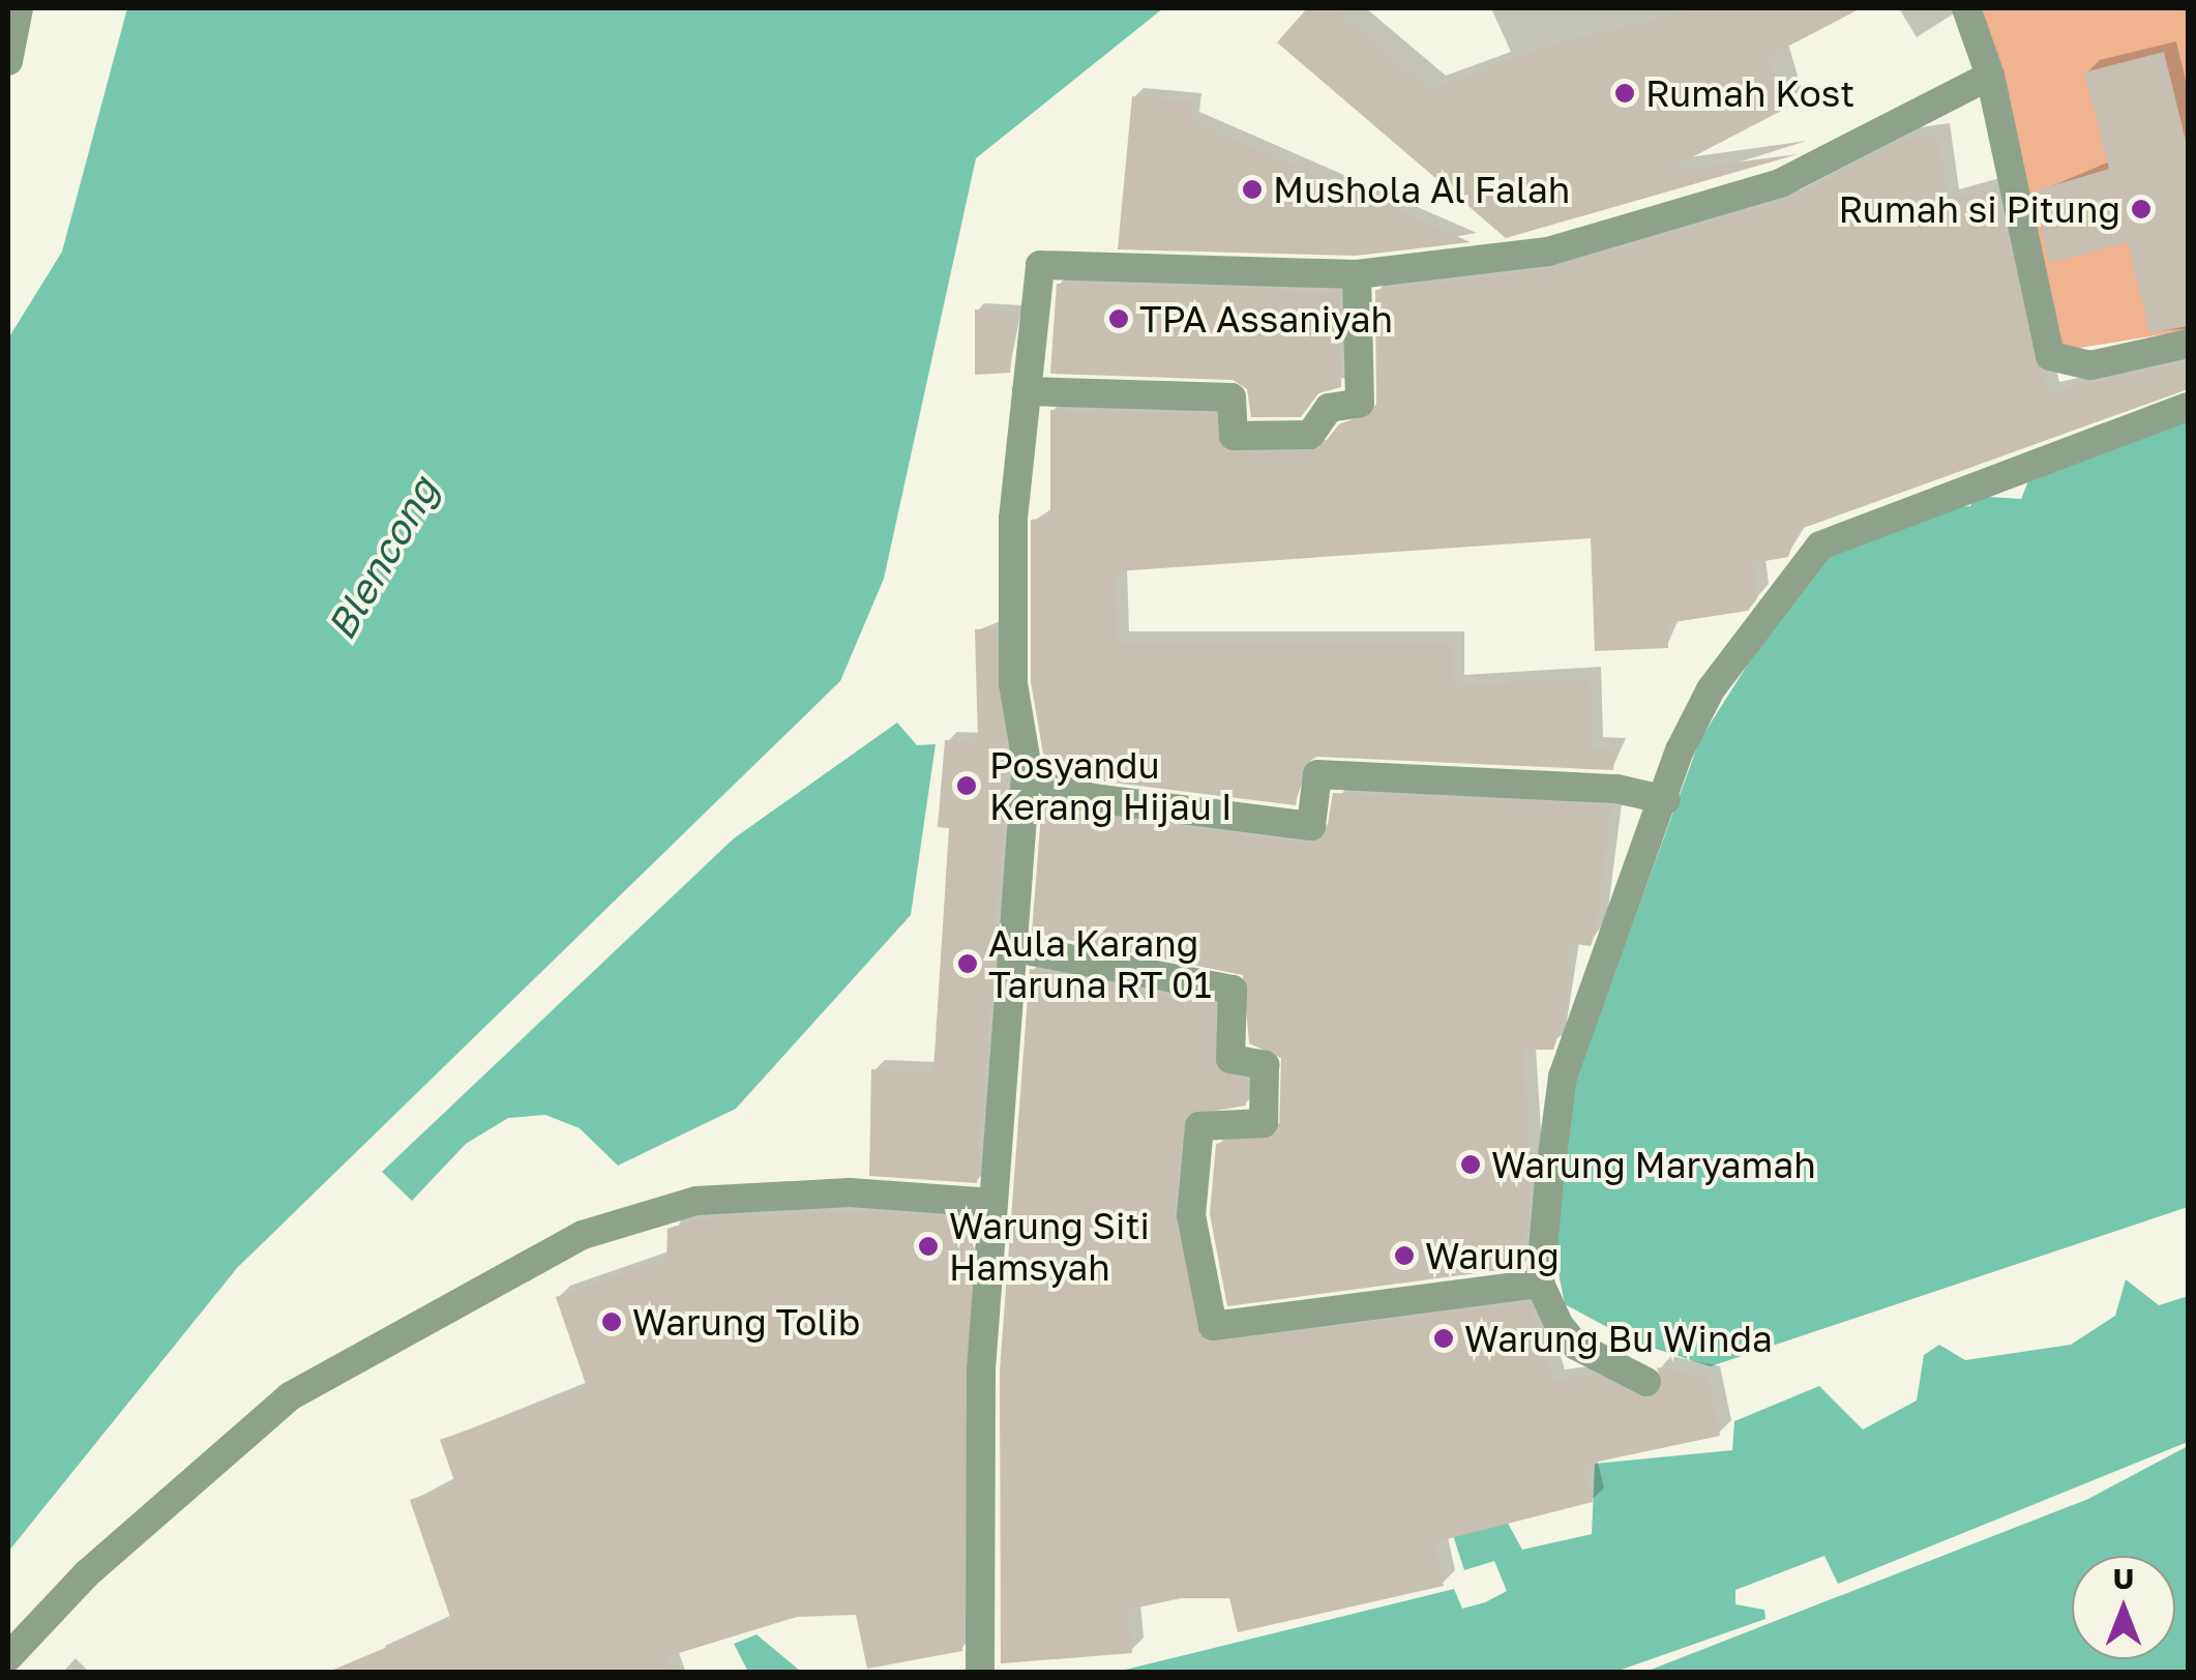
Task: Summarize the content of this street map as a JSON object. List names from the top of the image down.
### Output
{
  "water": ["Blencong"],
  "places": [
    "Rumah Kost",
    "Mushola Al Falah",
    "Rumah si Pitung",
    "TPA Assaniyah",
    "Posyandu Kerang Hijau I",
    "Aula Karang Taruna RT 01",
    "Warung Maryamah",
    "Warung Siti Hamsyah",
    "Warung",
    "Warung Tolib",
    "Warung Bu Winda"
  ],
  "north": "top"
}
